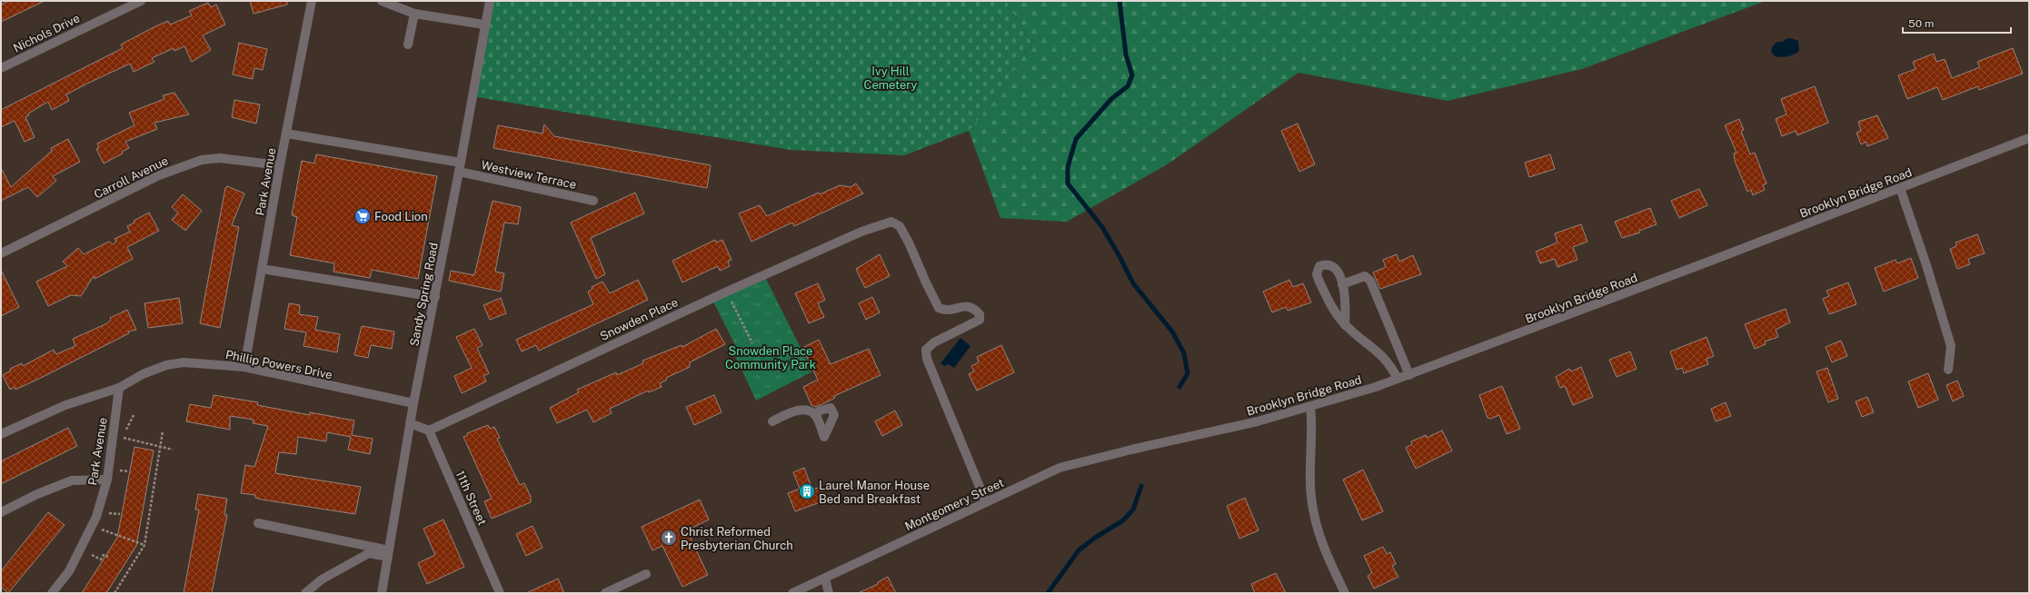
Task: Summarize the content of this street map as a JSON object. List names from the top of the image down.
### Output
{
  "streets": {
    "street": [
      "Nichols Drive",
      "Westview Terrace",
      "Carroll Avenue",
      "Park Avenue",
      "Brooklyn Bridge Road",
      "Sandy Spring Road",
      "Snowden Place",
      "Phillip Powers Drive",
      "11th Street",
      "Montgomery Street"
    ]
  },
  "crossings": [
    ["Westview Terrace", "Park Avenue"],
    ["Westview Terrace", "Sandy Spring Road"],
    ["Carroll Avenue", "Park Avenue"],
    ["Park Avenue", "Phillip Powers Drive"],
    ["Brooklyn Bridge Road", "Montgomery Street"],
    ["Sandy Spring Road", "Phillip Powers Drive"],
    ["Snowden Place", "11th Street"],
    ["Snowden Place", "Montgomery Street"]
  ],
  "parks": ["Ivy Hill Cemetery", "Snowden Place Community Park"],
  "places": {
    "supermarket": ["Food Lion"],
    "building": ["Laurel Manor House Bed and Breakfast"],
    "church": ["Christ Reformed Presbyterian Church"]
  },
  "scale_bar": "50 m"
}
